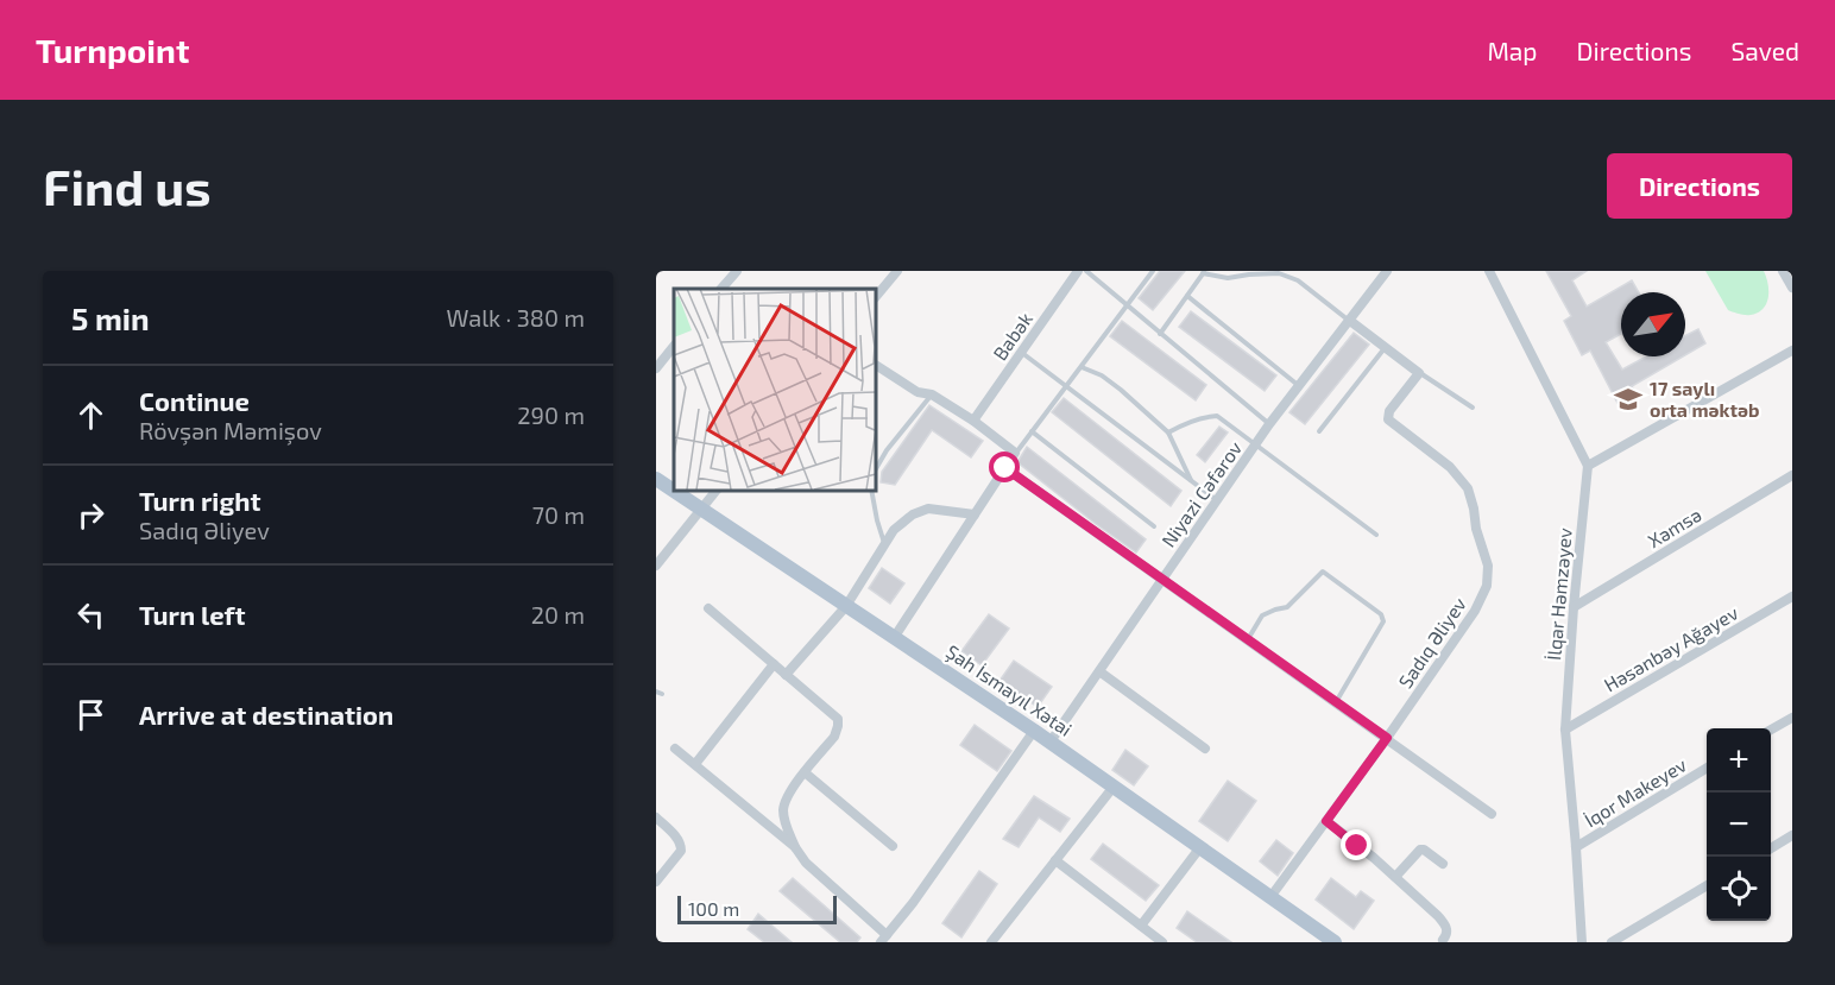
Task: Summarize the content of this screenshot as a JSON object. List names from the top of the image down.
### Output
{
  "streets": {
    "main road": ["Şah İsmayıl Xətai"],
    "street": [
      "Babək",
      "Niyazi Cəfərov",
      "Xəmsə",
      "İlqar Həmzəyev",
      "Sadıq Əliyev",
      "Həsənbəy Ağayev",
      "İqor Makeyev"
    ]
  },
  "crossings": [
    ["Niyazi Cəfərov", "Şah İsmayıl Xətai"],
    ["Xəmsə", "İlqar Həmzəyev"],
    ["İlqar Həmzəyev", "Həsənbəy Ağayev"],
    ["İlqar Həmzəyev", "İqor Makeyev"],
    ["Sadıq Əliyev", "Şah İsmayıl Xətai"]
  ],
  "places": {
    "school or university": ["17 saylı orta məktəb"]
  },
  "scale_bar": "100 m",
  "north": "top right",
  "page": {
    "header": "Turnpoint",
    "nav": ["Map", "Directions", "Saved"],
    "buttons": "Directions",
    "title": "Find us",
    "heading": ["5 min", "Walk · 380 m"],
    "list": [
      ["Continue", "Rövşən Məmişov", "290 m"],
      ["Turn right", "Sadıq Əliyev", "70 m"],
      ["Turn left", "20 m"],
      "Arrive at destination"
    ],
    "map_buttons": ["+", "−"],
    "scale": "100 m"
  }
}
